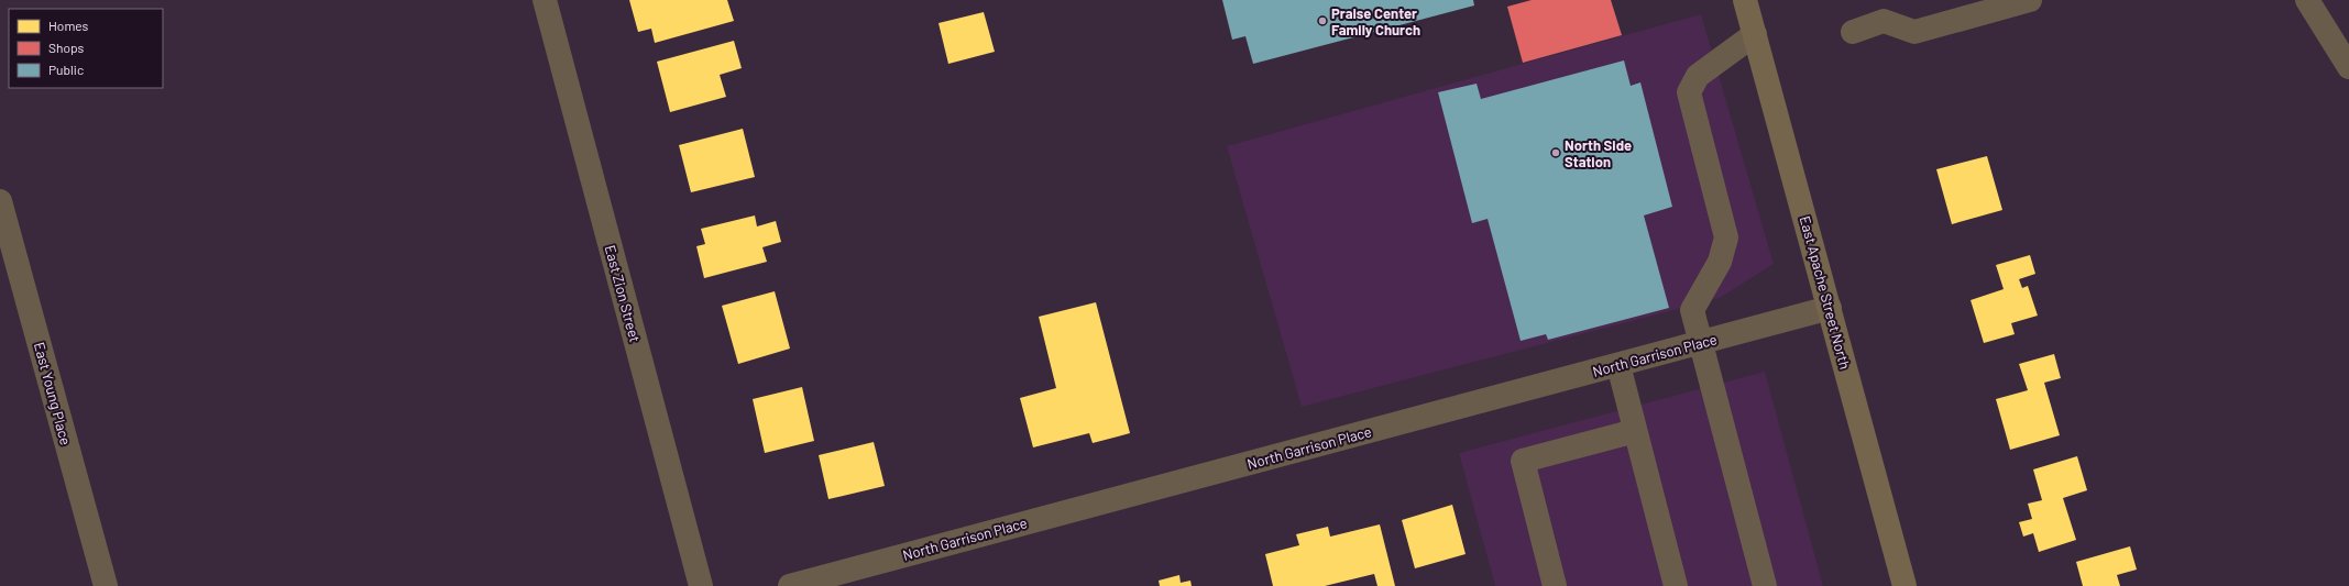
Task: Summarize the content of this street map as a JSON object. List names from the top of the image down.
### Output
{
  "streets": {
    "main road": ["East Apache Street North"],
    "street": ["East Zion Street", "North Garrison Place", "East Young Place"]
  },
  "crossings": [
    ["East Apache Street North", "North Garrison Place"]
  ],
  "places": ["Praise Center Family Church", "North Side Station"],
  "legend": ["Homes", "Shops", "Public"]
}
